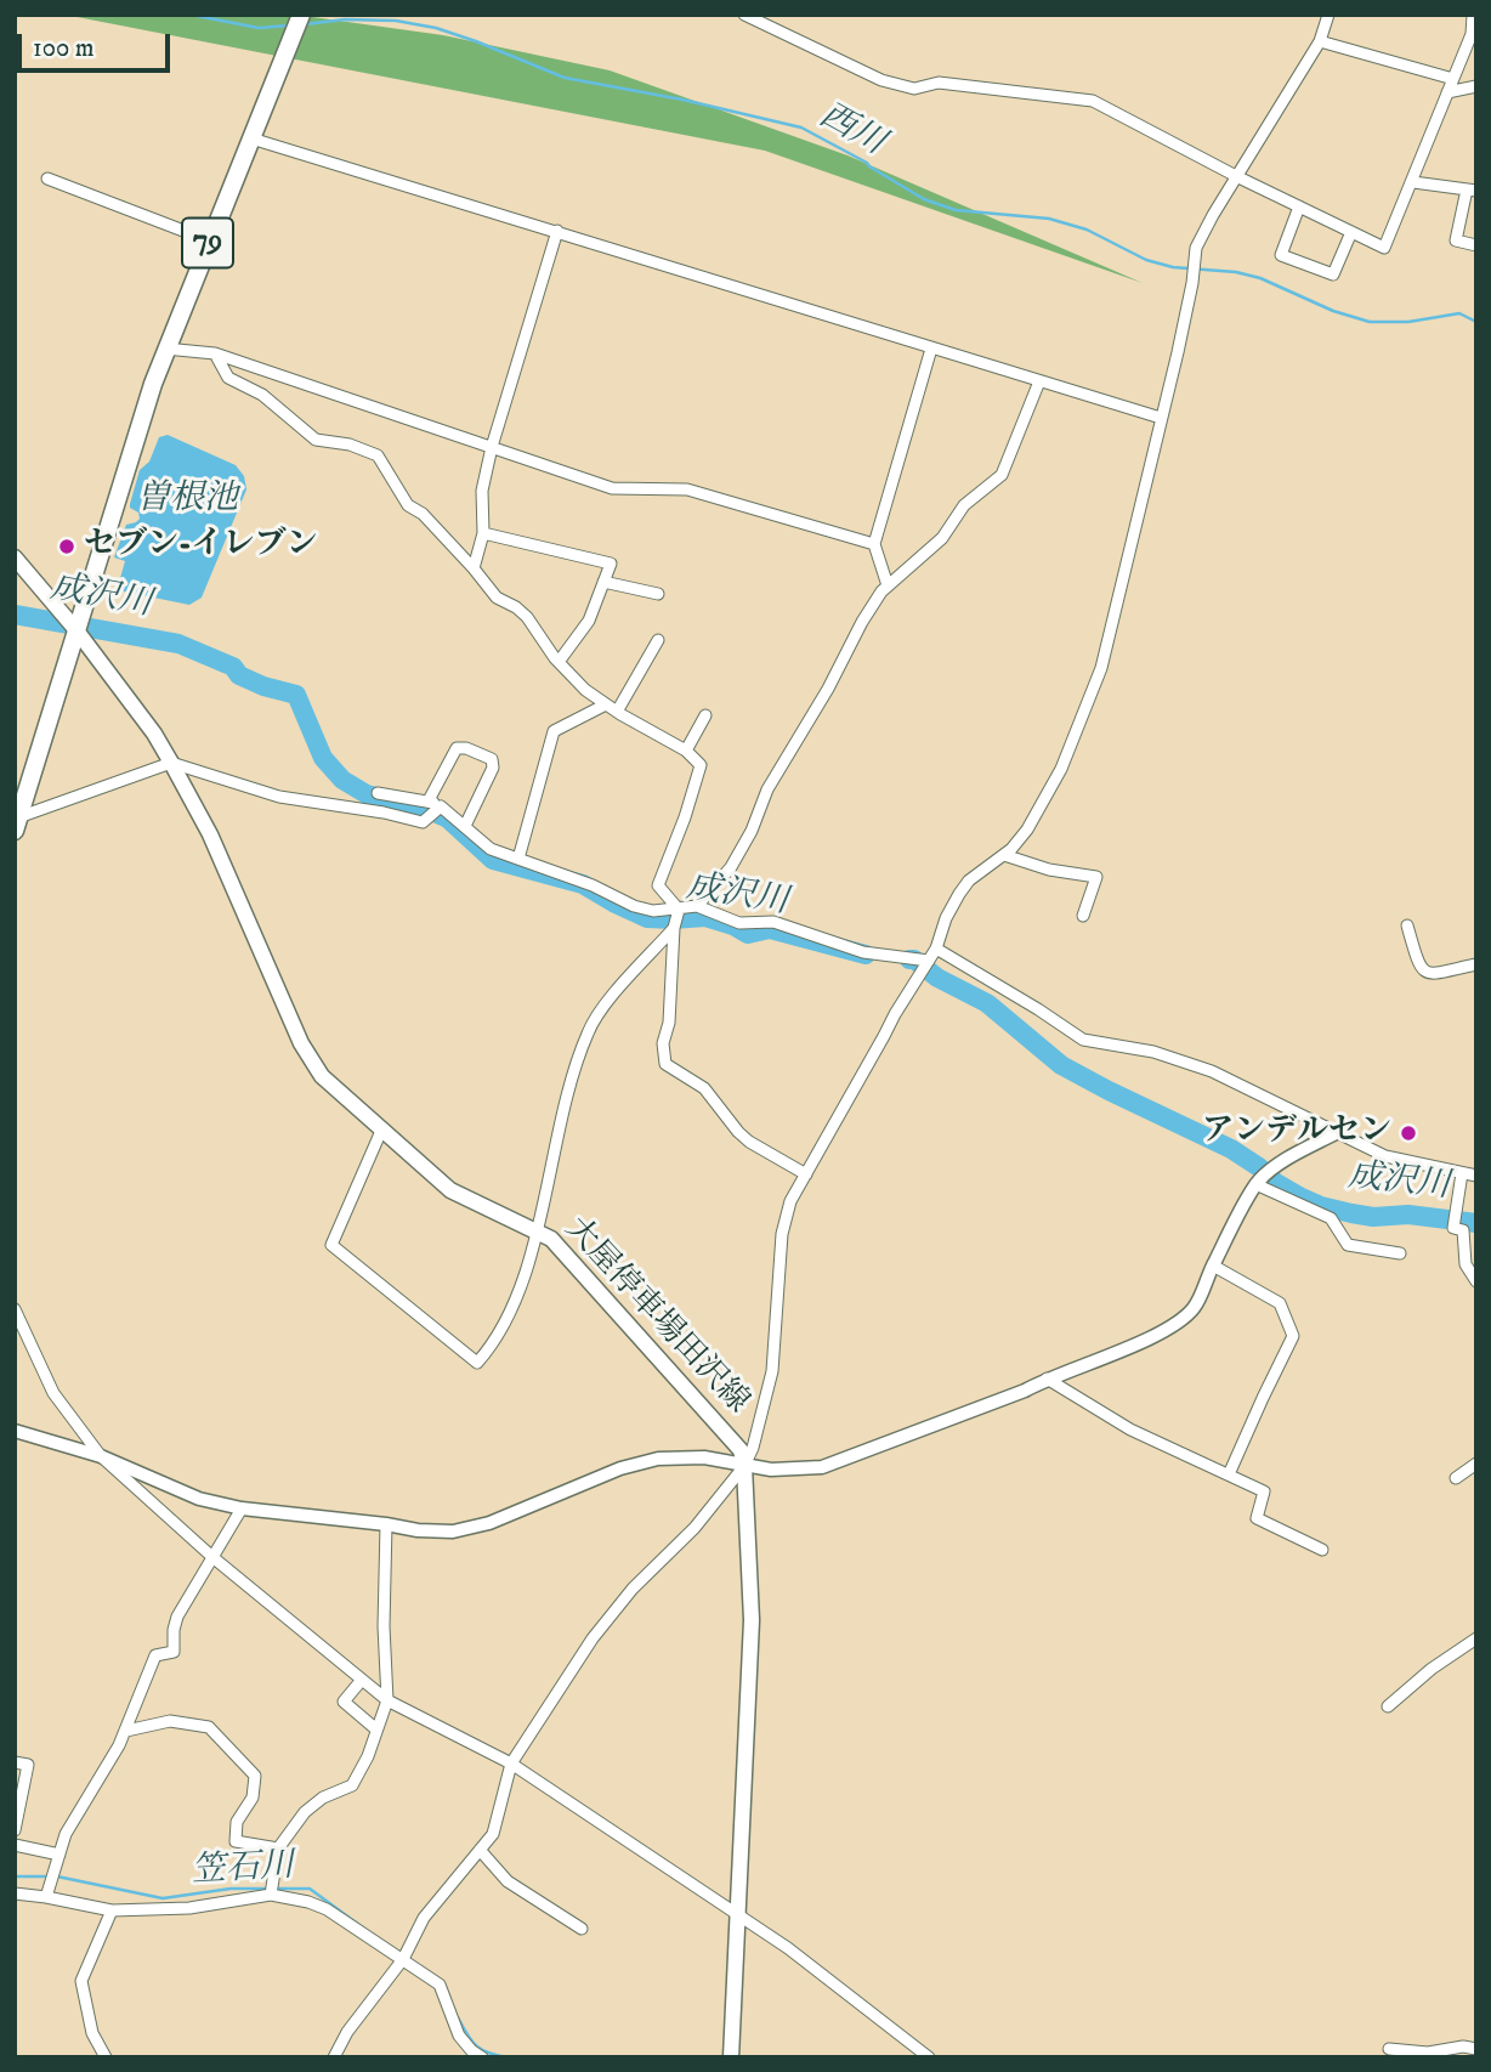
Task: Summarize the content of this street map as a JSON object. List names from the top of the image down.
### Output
{
  "streets": {
    "main road": ["79", "大屋停車場田沢線"]
  },
  "crossings": [
    ["79", "大屋停車場田沢線"]
  ],
  "water": [
    "西川",
    "曽根池",
    "成沢川",
    "笠石川"
  ],
  "places": ["セブン-イレブン", "アンデルセン"],
  "scale_bar": "100 m"
}
